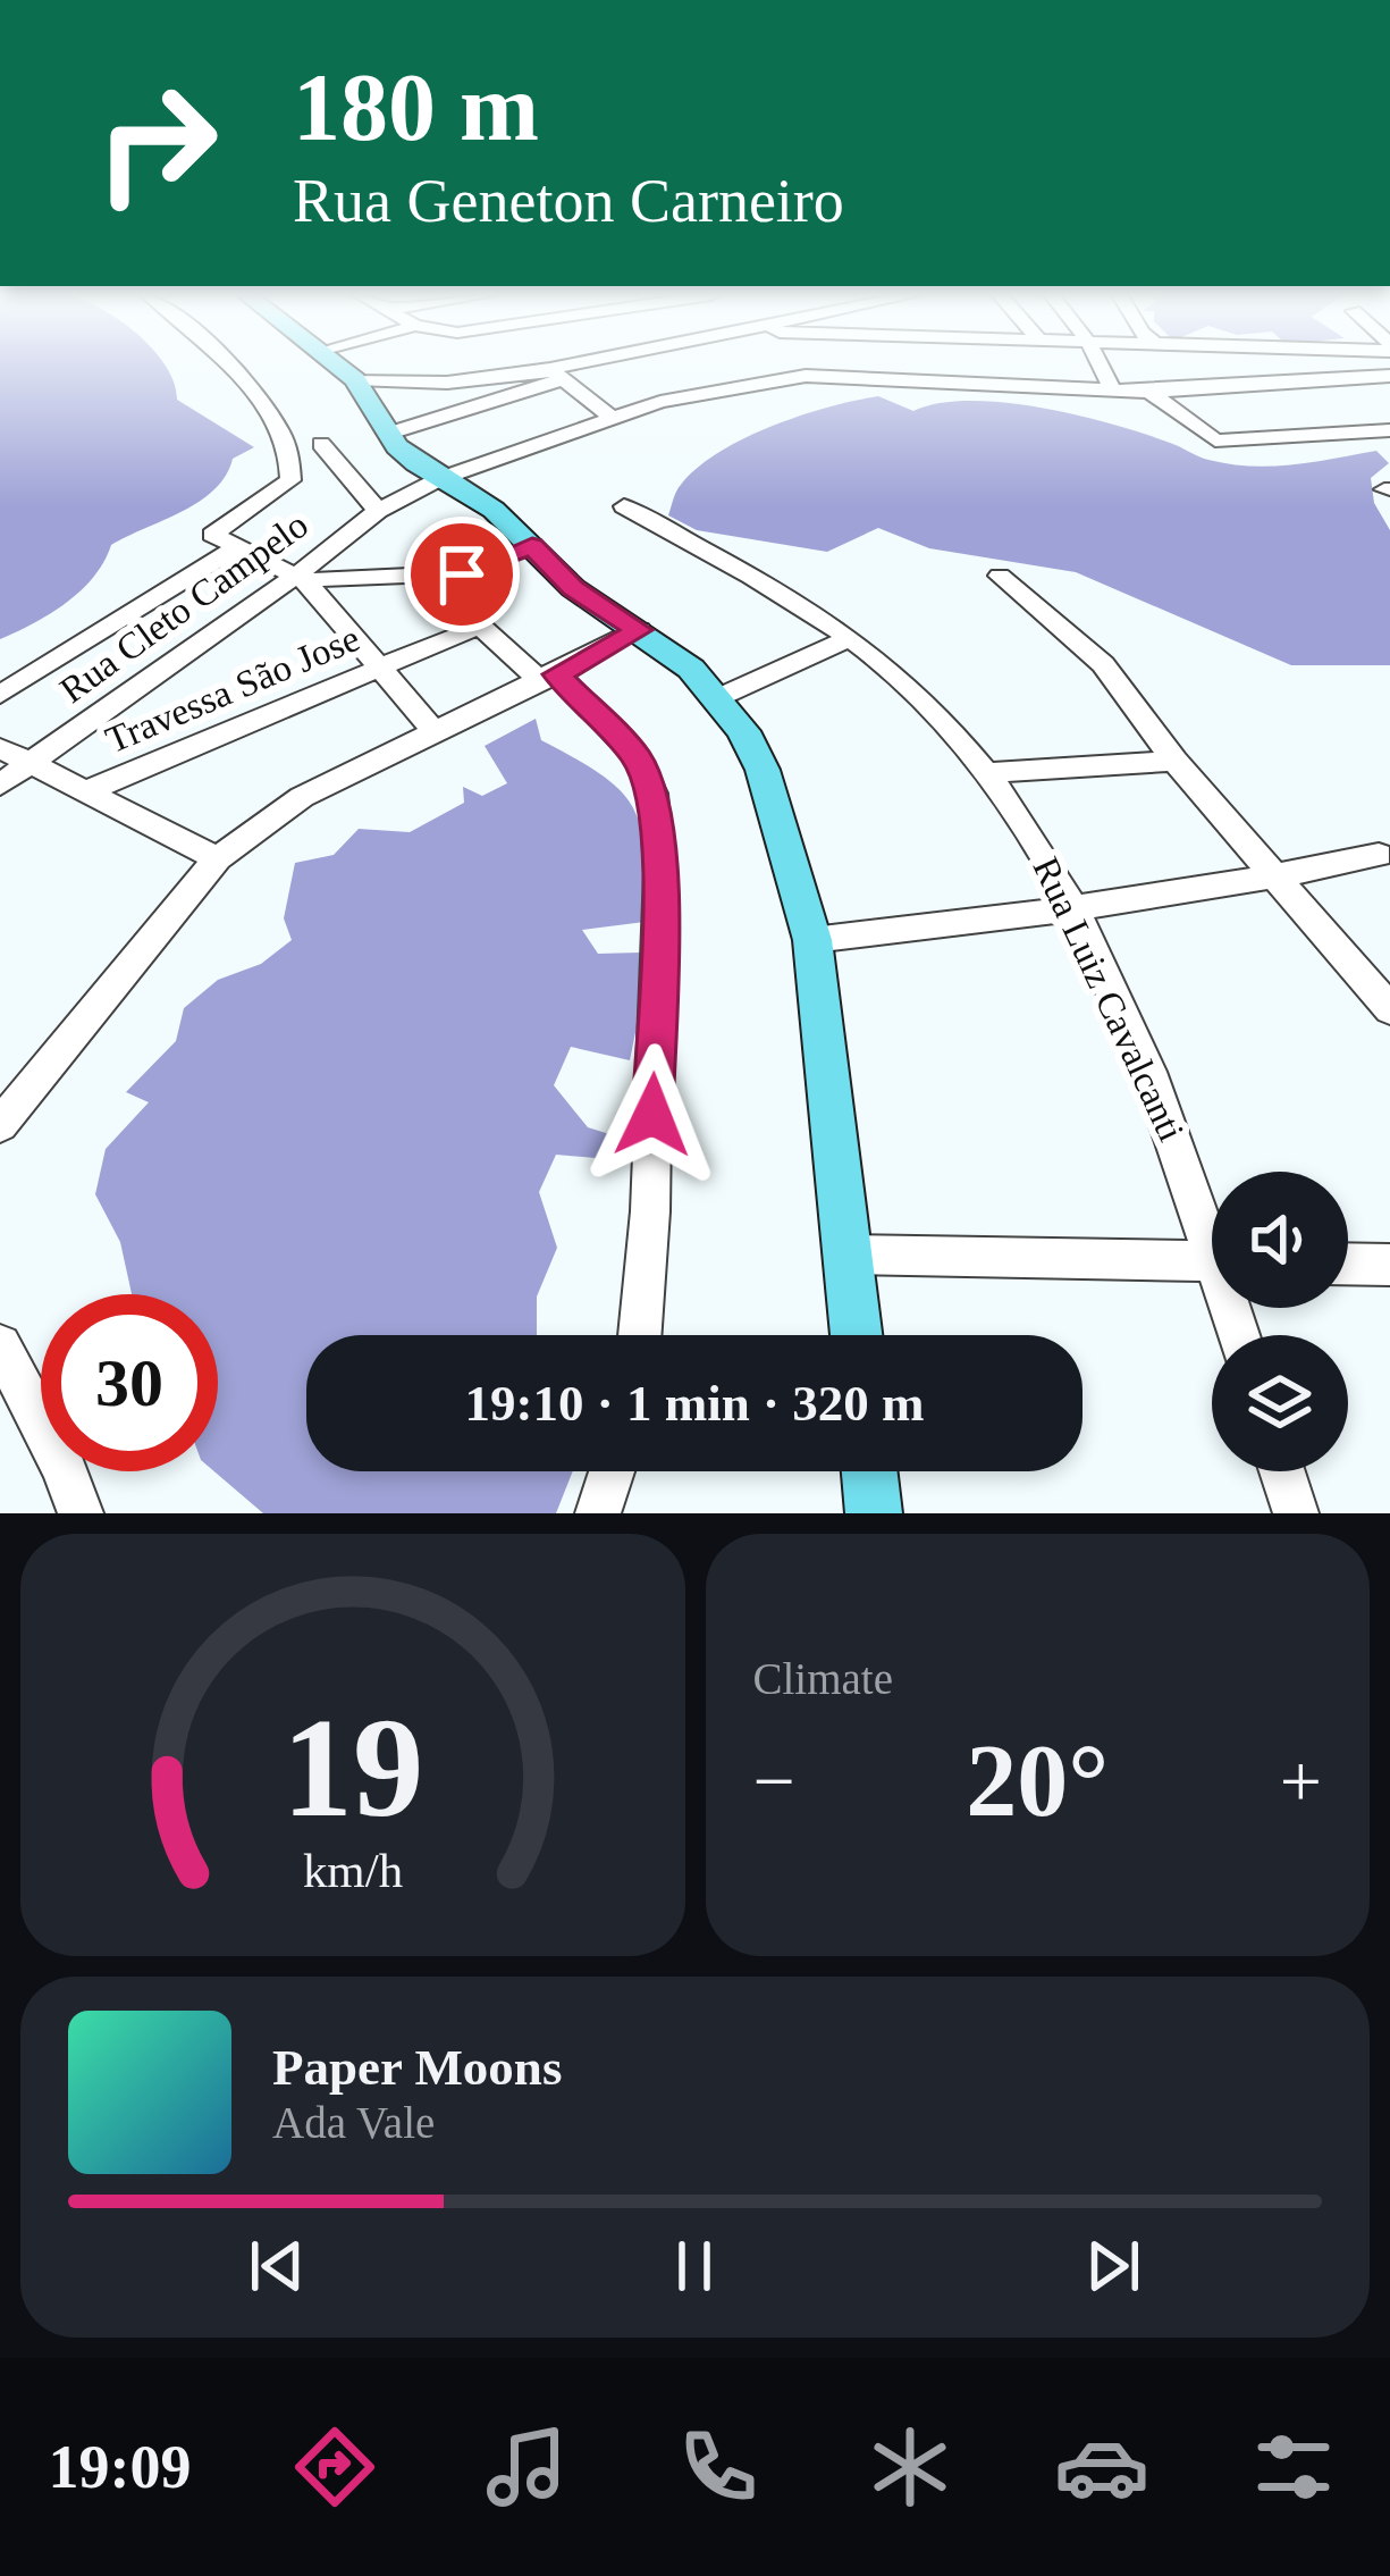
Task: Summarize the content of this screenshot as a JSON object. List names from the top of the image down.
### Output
{
  "streets": {
    "street": ["Rua Cleto Campelo", "Travessa São Jose", "Rua Luiz Cavalcanti"]
  },
  "page": {
    "turn": ["180 m", "Rua Geneton Carneiro"],
    "limit": "30",
    "trip": "19:10 · 1 min · 320 m",
    "tile": "Climate",
    "heat": ["−", "20°", "+"],
    "song": ["Paper Moons", "Ada Vale"],
    "tabs": "19:09",
    "gauge": ["19", "km/h"]
  }
}
